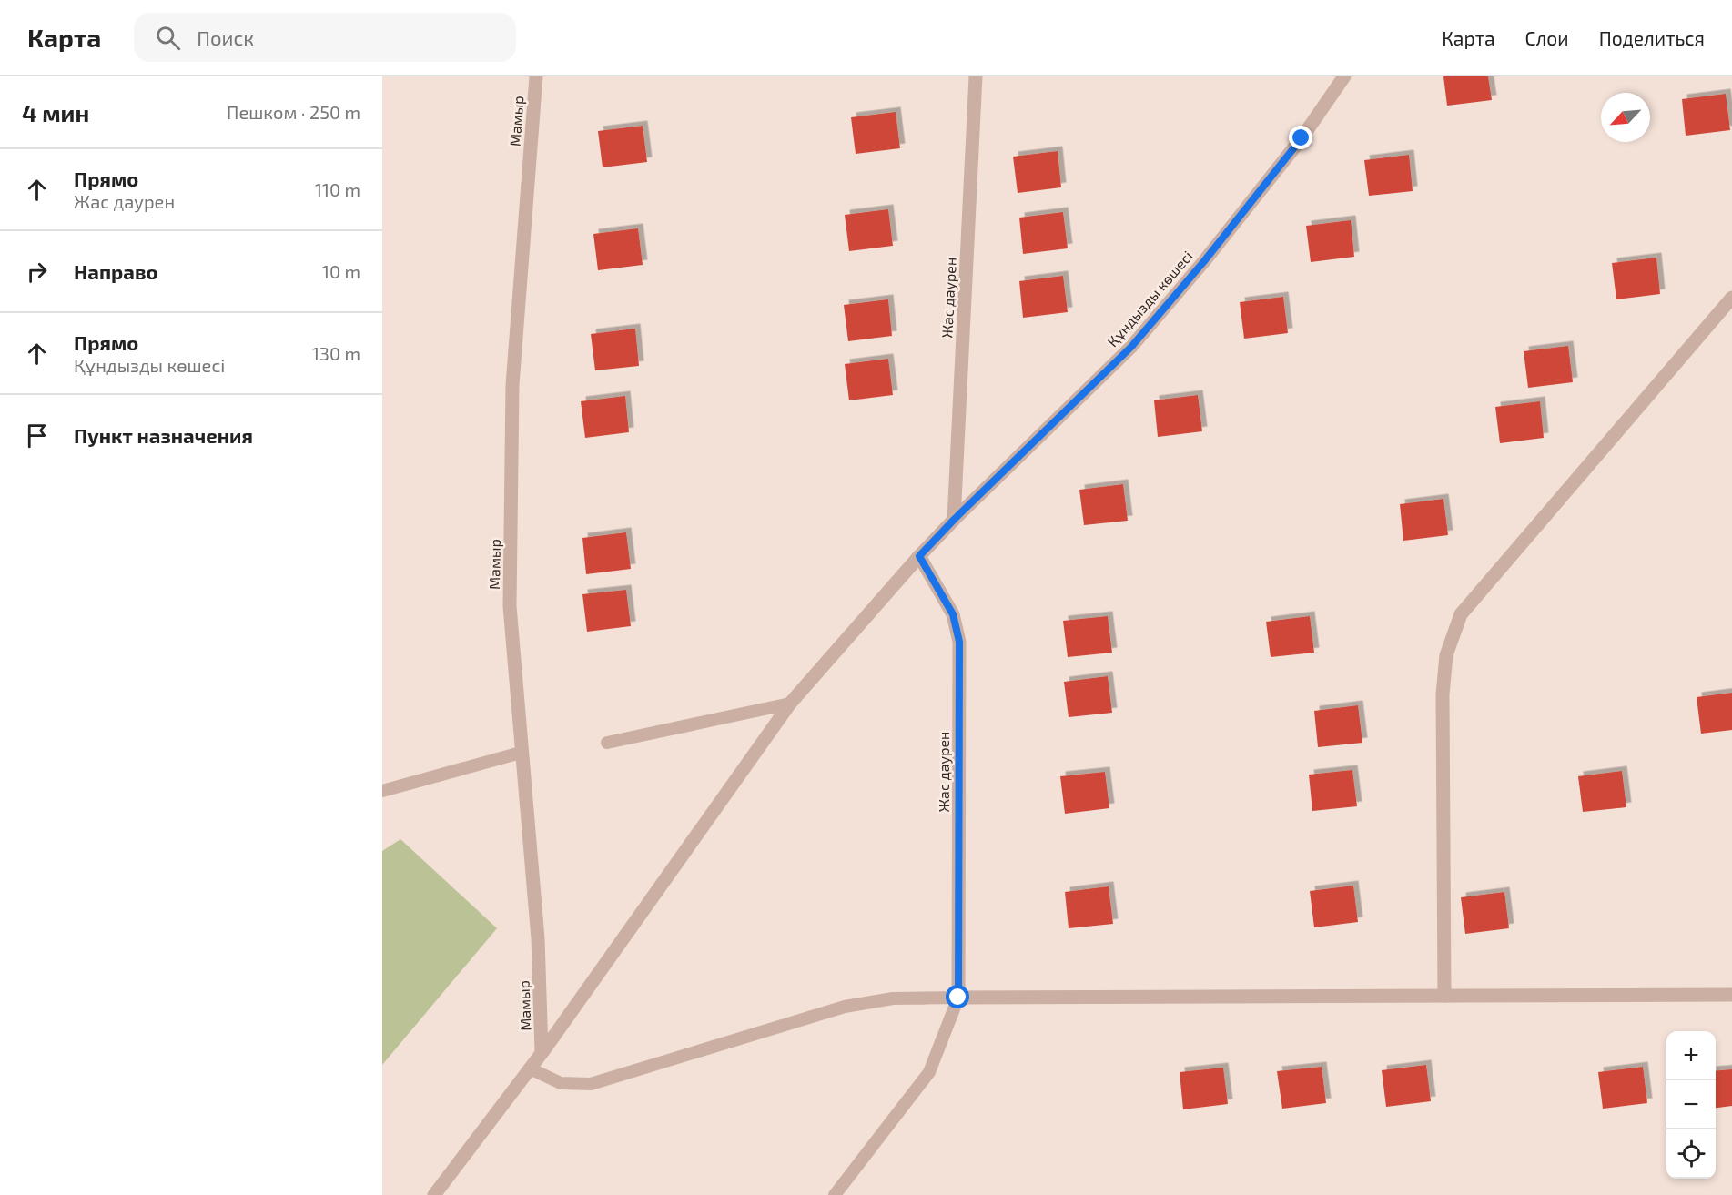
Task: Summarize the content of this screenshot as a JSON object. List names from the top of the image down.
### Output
{
  "streets": {
    "street": ["Мамыр", "Жас даурен", "Құндызды көшесі"]
  },
  "crossings": [
    ["Мамыр", "Құндызды көшесі"],
    ["Жас даурен", "Құндызды көшесі"]
  ],
  "north": "bottom left",
  "page": {
    "header": "Карта",
    "search": "Поиск",
    "nav": ["Карта", "Слои", "Поделиться"],
    "heading": ["4 мин", "Пешком · 250 m"],
    "list": [
      ["Прямо", "Жас даурен", "110 m"],
      ["Направо", "10 m"],
      ["Прямо", "Құндызды көшесі", "130 m"],
      "Пункт назначения"
    ],
    "map_buttons": ["+", "−"]
  }
}
